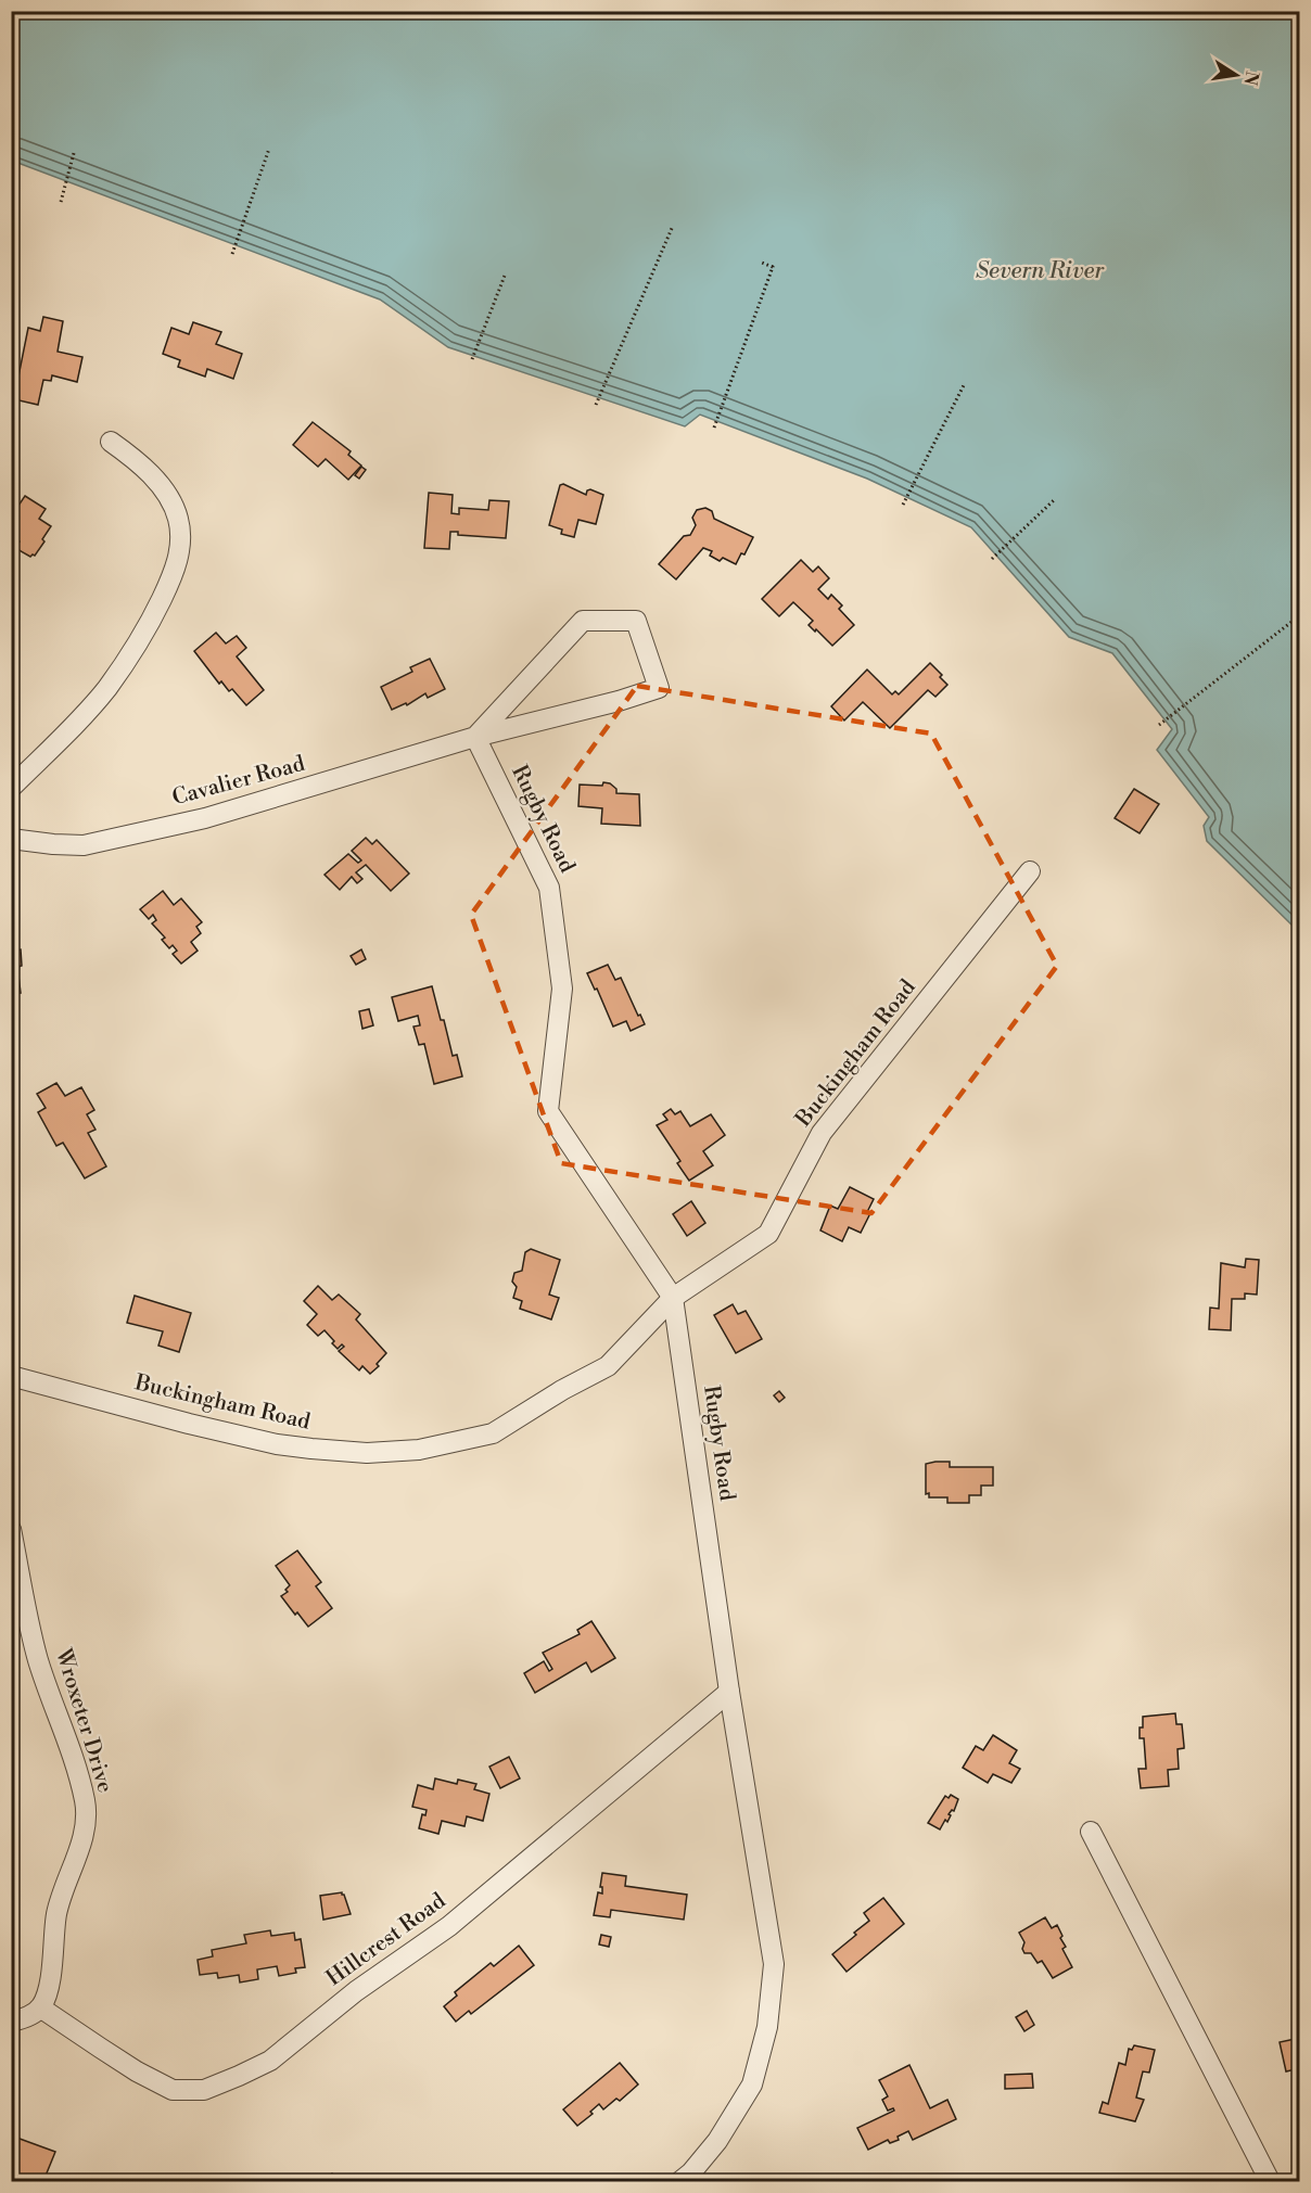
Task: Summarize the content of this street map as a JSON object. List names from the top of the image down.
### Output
{
  "streets": {
    "street": [
      "Cavalier Road",
      "Rugby Road",
      "Buckingham Road",
      "Wroxeter Drive",
      "Hillcrest Road"
    ]
  },
  "crossings": [
    ["Cavalier Road", "Rugby Road"],
    ["Rugby Road", "Buckingham Road"],
    ["Rugby Road", "Hillcrest Road"],
    ["Wroxeter Drive", "Hillcrest Road"]
  ],
  "water": ["Severn River"],
  "north": "right"
}
